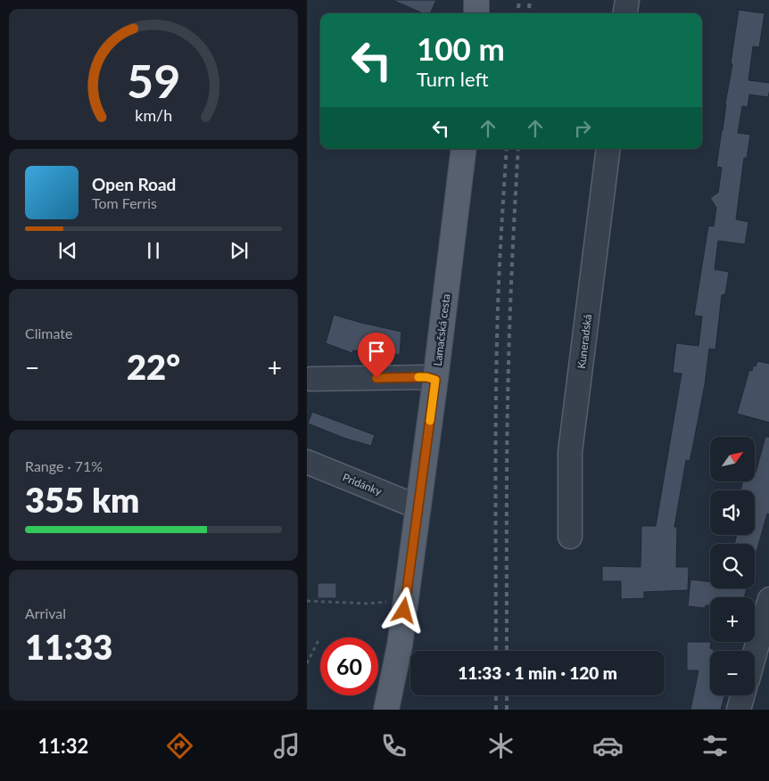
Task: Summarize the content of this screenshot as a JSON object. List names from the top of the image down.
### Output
{
  "streets": {
    "main road": ["Lamačská cesta"],
    "street": ["Kuneradská", "Pridánky"]
  },
  "crossings": [
    ["Lamačská cesta", "Pridánky"]
  ],
  "north": "top right",
  "page": {
    "turn": ["100 m", "Turn left"],
    "song": ["Open Road", "Tom Ferris"],
    "tile": [
      "Climate",
      ["Range · 71%", "355 km"],
      ["Arrival", "11:33"]
    ],
    "heat": ["−", "22°", "+"],
    "map_buttons": ["+", "−"],
    "limit": "60",
    "trip": "11:33 · 1 min · 120 m",
    "tabs": "11:32",
    "gauge": ["59", "km/h"]
  }
}
